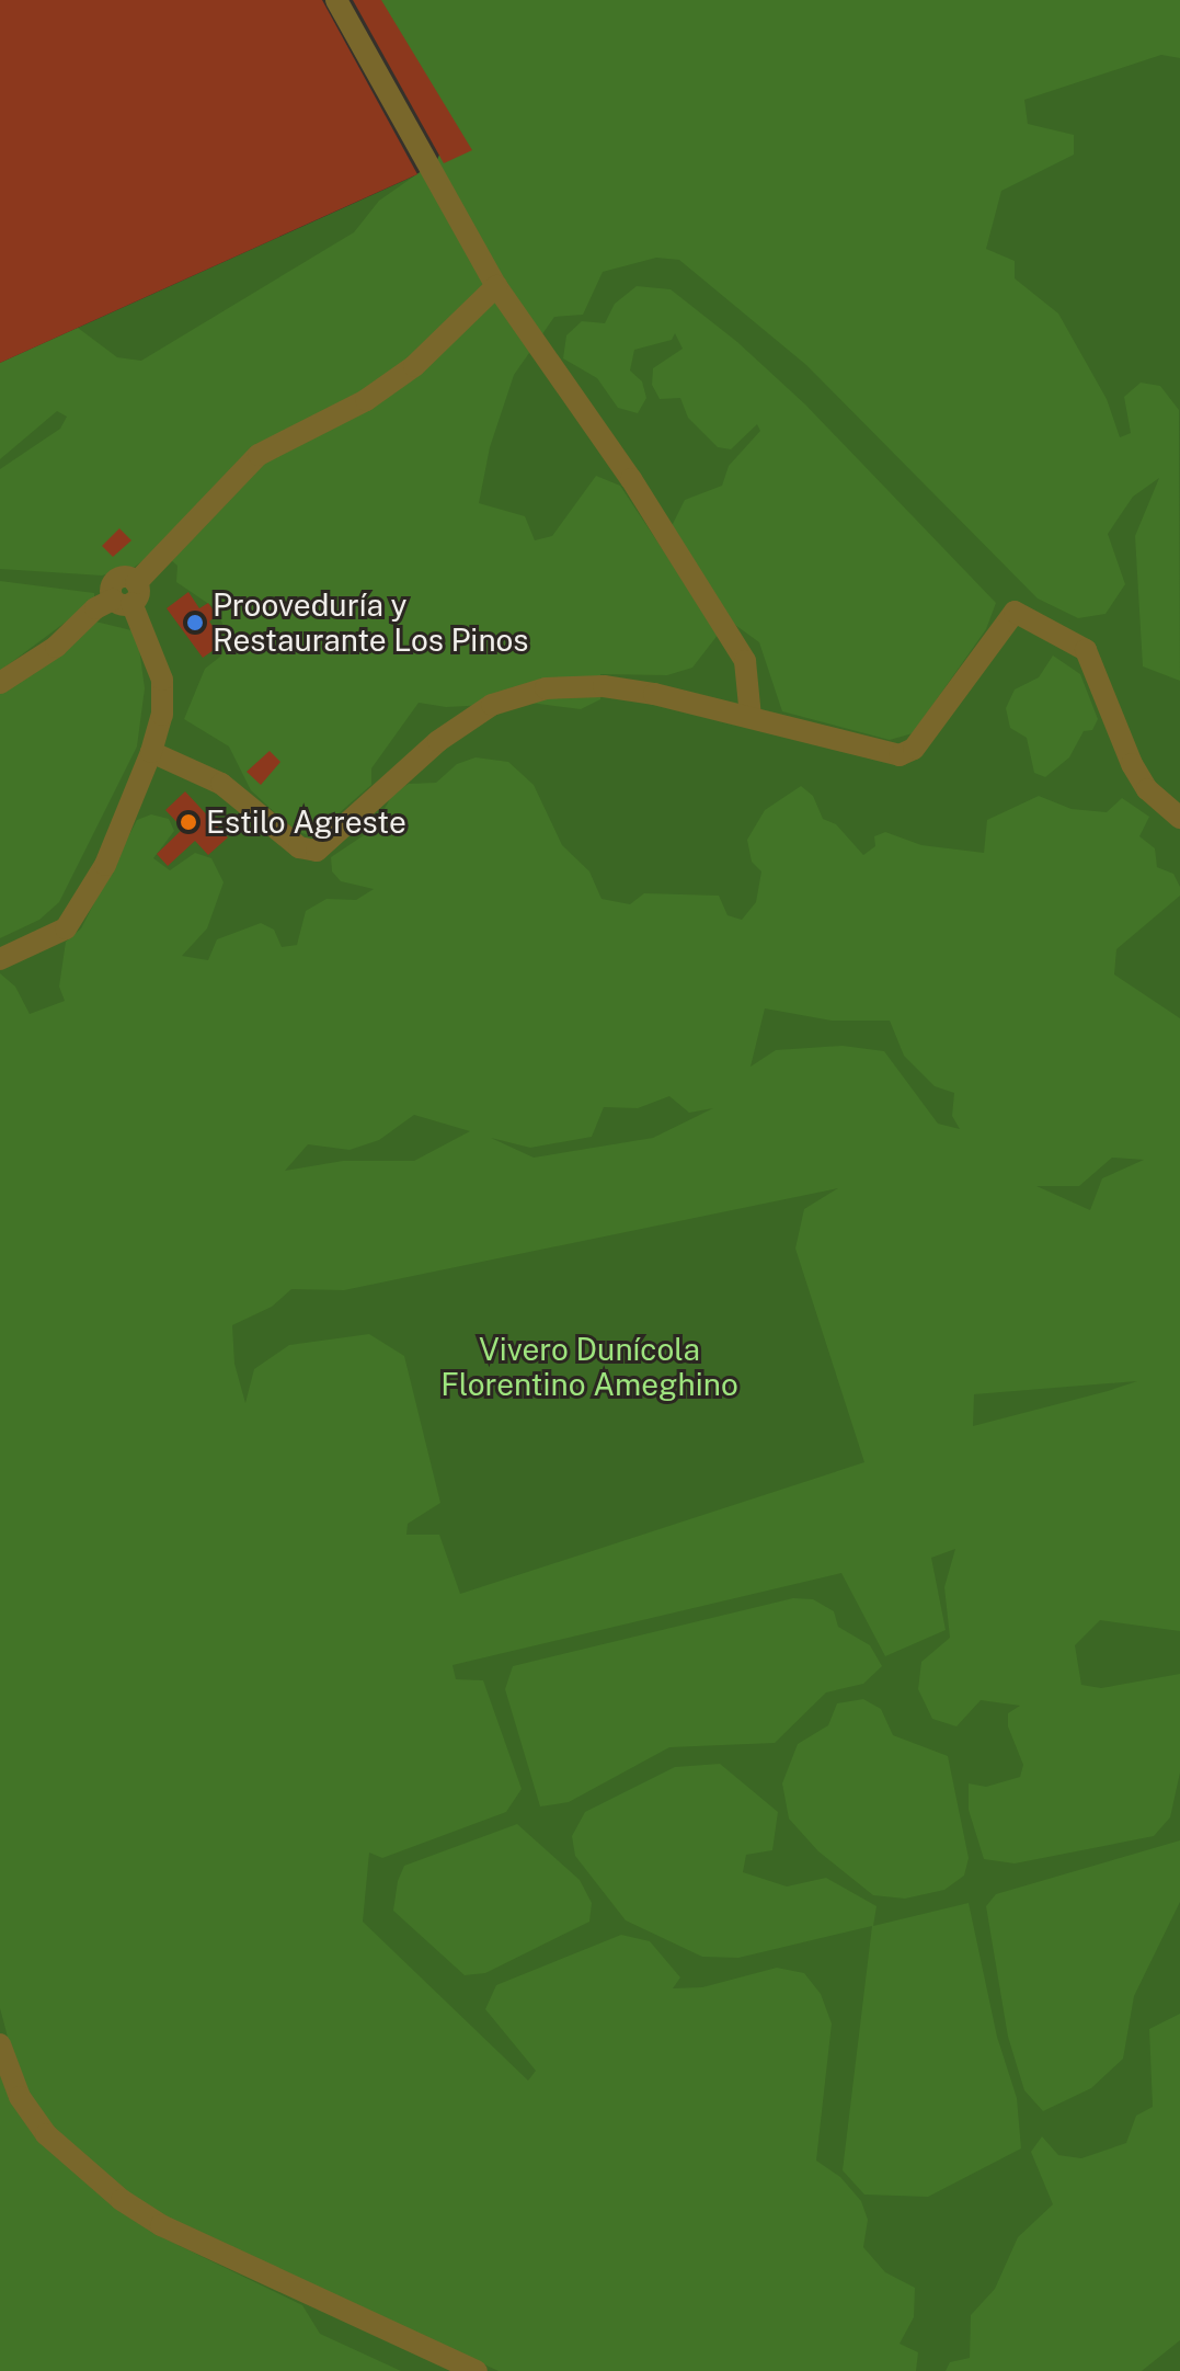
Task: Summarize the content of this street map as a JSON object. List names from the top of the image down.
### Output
{
  "parks": ["Vivero Dunícola Florentino Ameghino"],
  "places": ["Prooveduría y Restaurante Los Pinos", "Estilo Agreste"]
}
